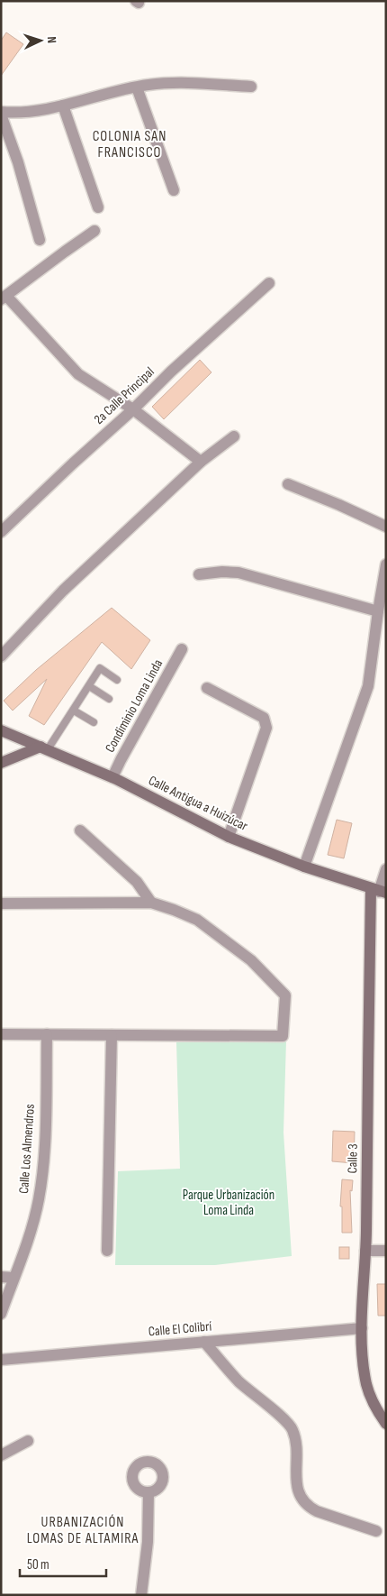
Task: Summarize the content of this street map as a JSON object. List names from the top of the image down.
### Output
{
  "streets": {
    "street": [
      "2a Calle Principal",
      "Condiminio Loma Linda",
      "Calle Antigua a Huizúcar",
      "Calle Los Almendros",
      "Calle 3",
      "Calle El Colibrí"
    ]
  },
  "crossings": [
    ["Condiminio Loma Linda", "Calle Antigua a Huizúcar"],
    ["Calle Antigua a Huizúcar", "Calle 3"],
    ["Calle 3", "Calle El Colibrí"]
  ],
  "districts": ["COLONIA SAN FRANCISCO", "URBANIZACIÓN LOMAS DE ALTAMIRA"],
  "parks": ["Parque Urbanización Loma Linda"],
  "scale_bar": "50 m",
  "north": "right"
}
